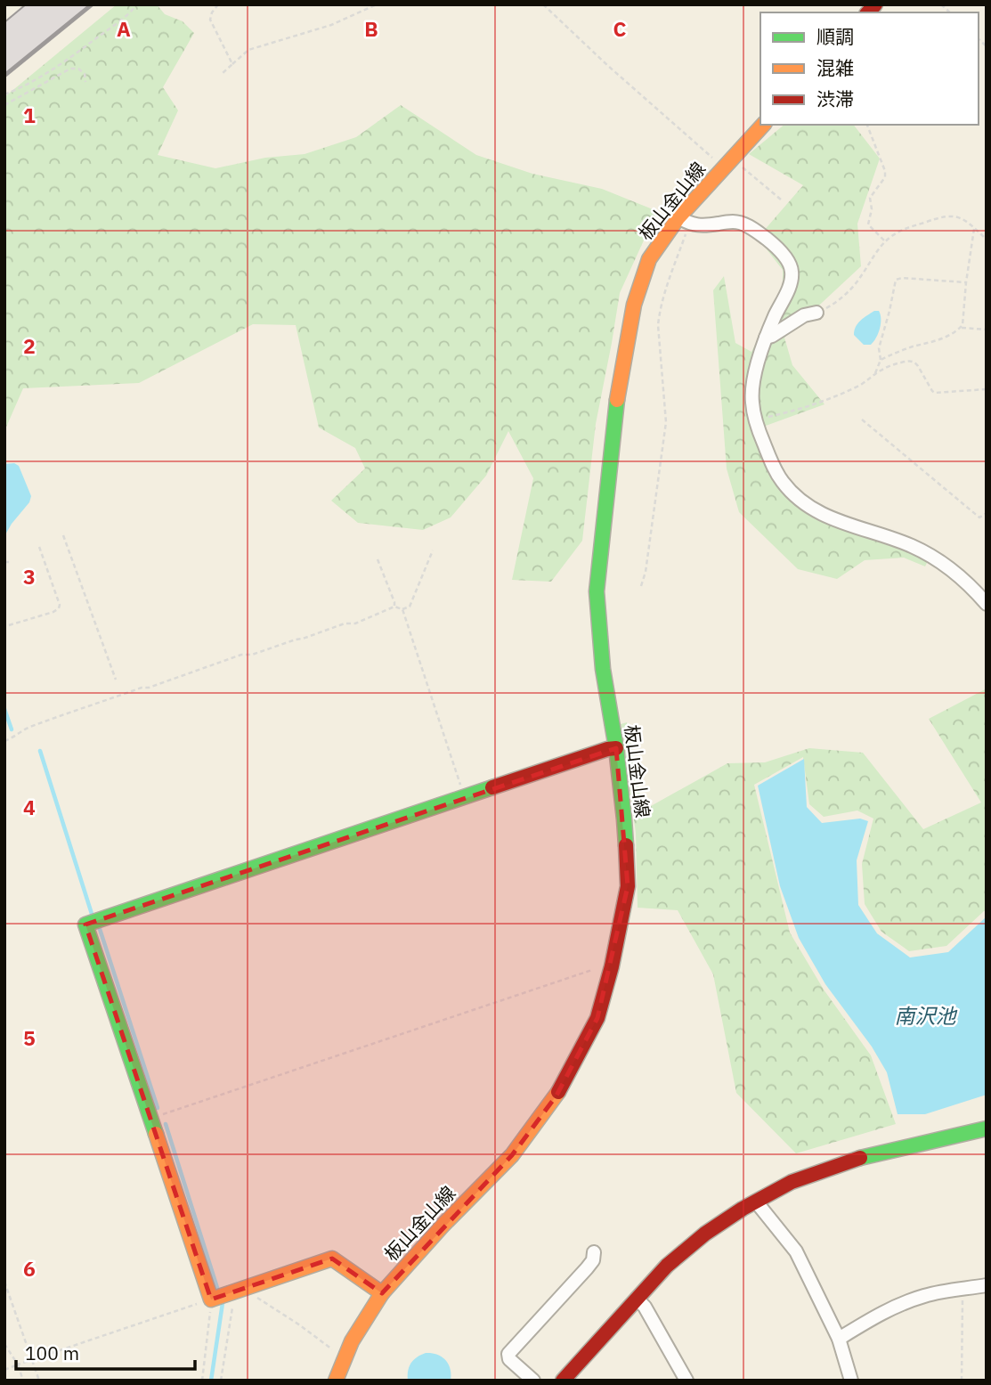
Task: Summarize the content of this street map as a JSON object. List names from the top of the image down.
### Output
{
  "streets": {
    "street": ["板山金山線"]
  },
  "water": ["南沢池"],
  "legend": ["順調", "混雑", "渋滞"],
  "scale_bar": "100 m",
  "grid": {
    "columns": ["A", "B", "C"],
    "rows": [
      "1",
      "2",
      "3",
      "4",
      "5",
      "6"
    ]
  }
}
